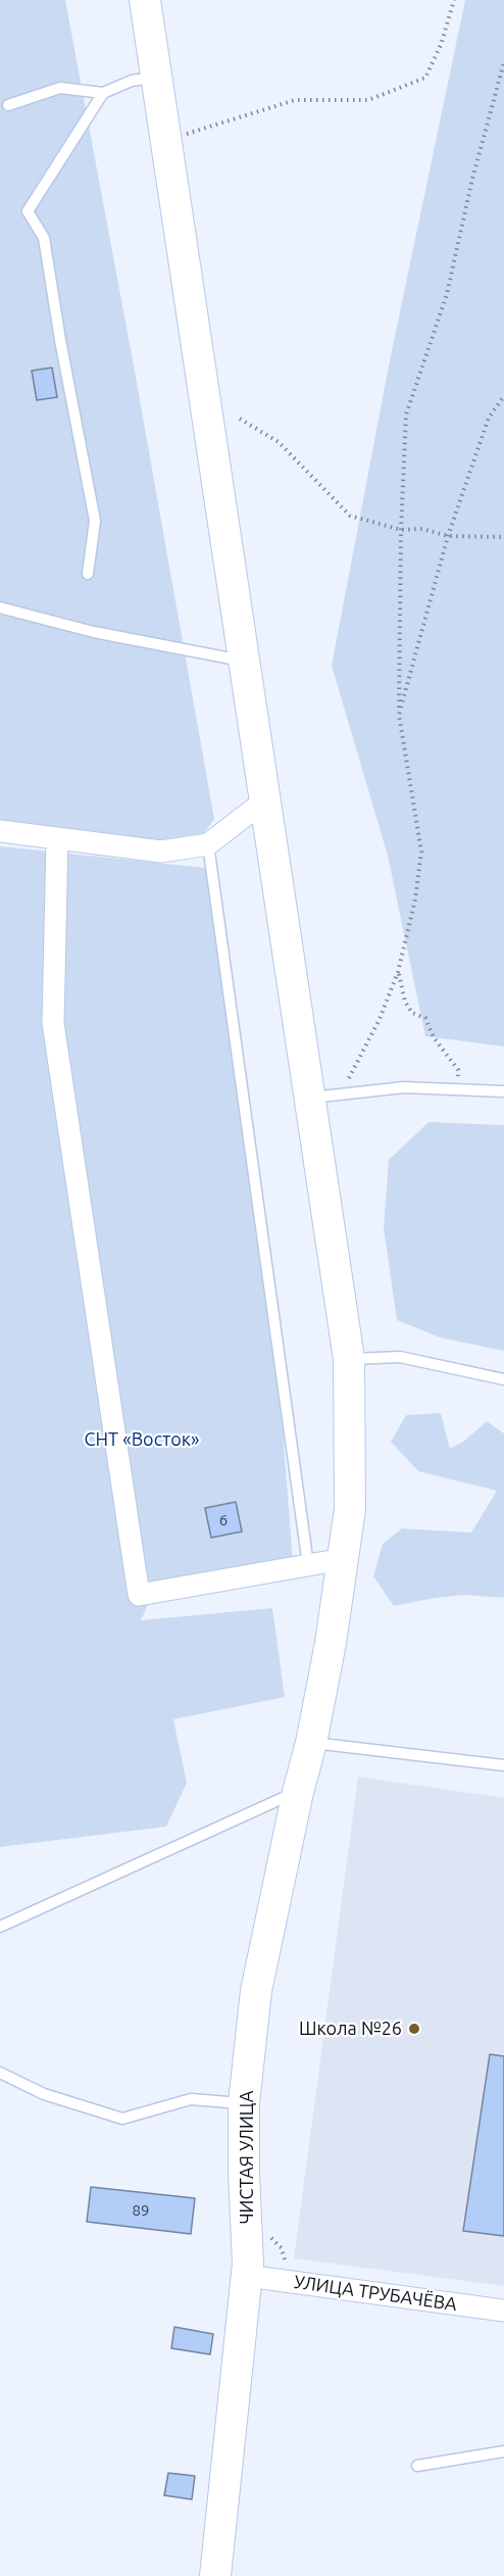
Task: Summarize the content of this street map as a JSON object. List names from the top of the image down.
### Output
{
  "streets": {
    "main road": ["ЧИСТАЯ УЛИЦА"],
    "street": ["УЛИЦА ТРУБАЧЁВА"]
  },
  "crossings": [
    ["ЧИСТАЯ УЛИЦА", "УЛИЦА ТРУБАЧЁВА"]
  ],
  "parks": ["СНТ «Восток»"],
  "places": ["Школа №26"],
  "house_numbers": ["6", "89"]
}
